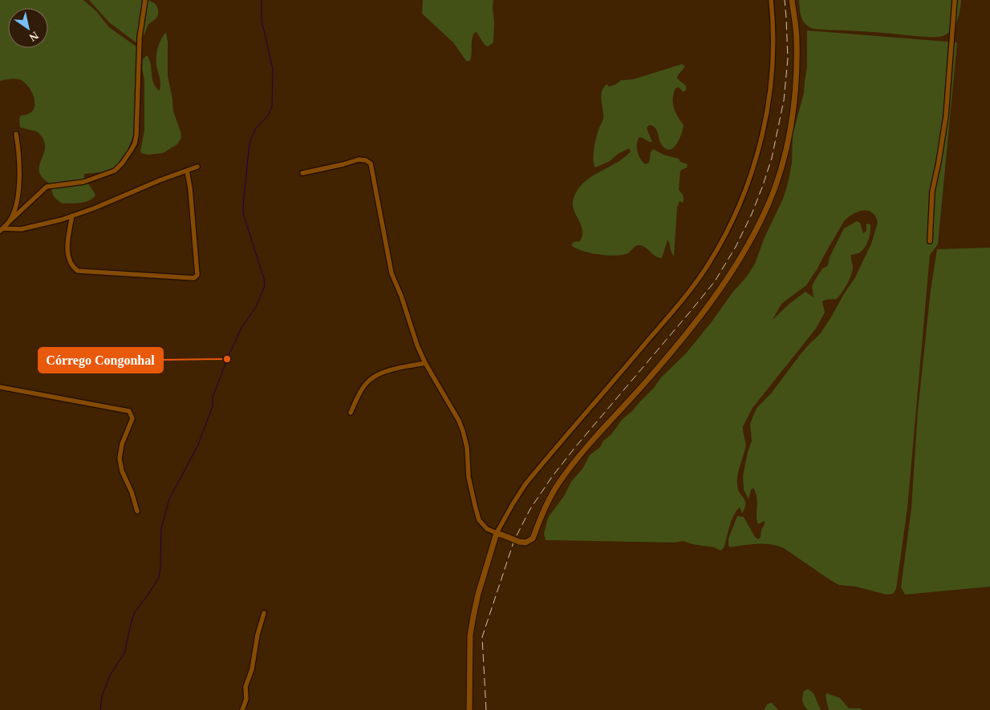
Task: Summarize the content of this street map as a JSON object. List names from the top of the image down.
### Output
{
  "places": ["Córrego Congonhal"],
  "north": "bottom right"
}
